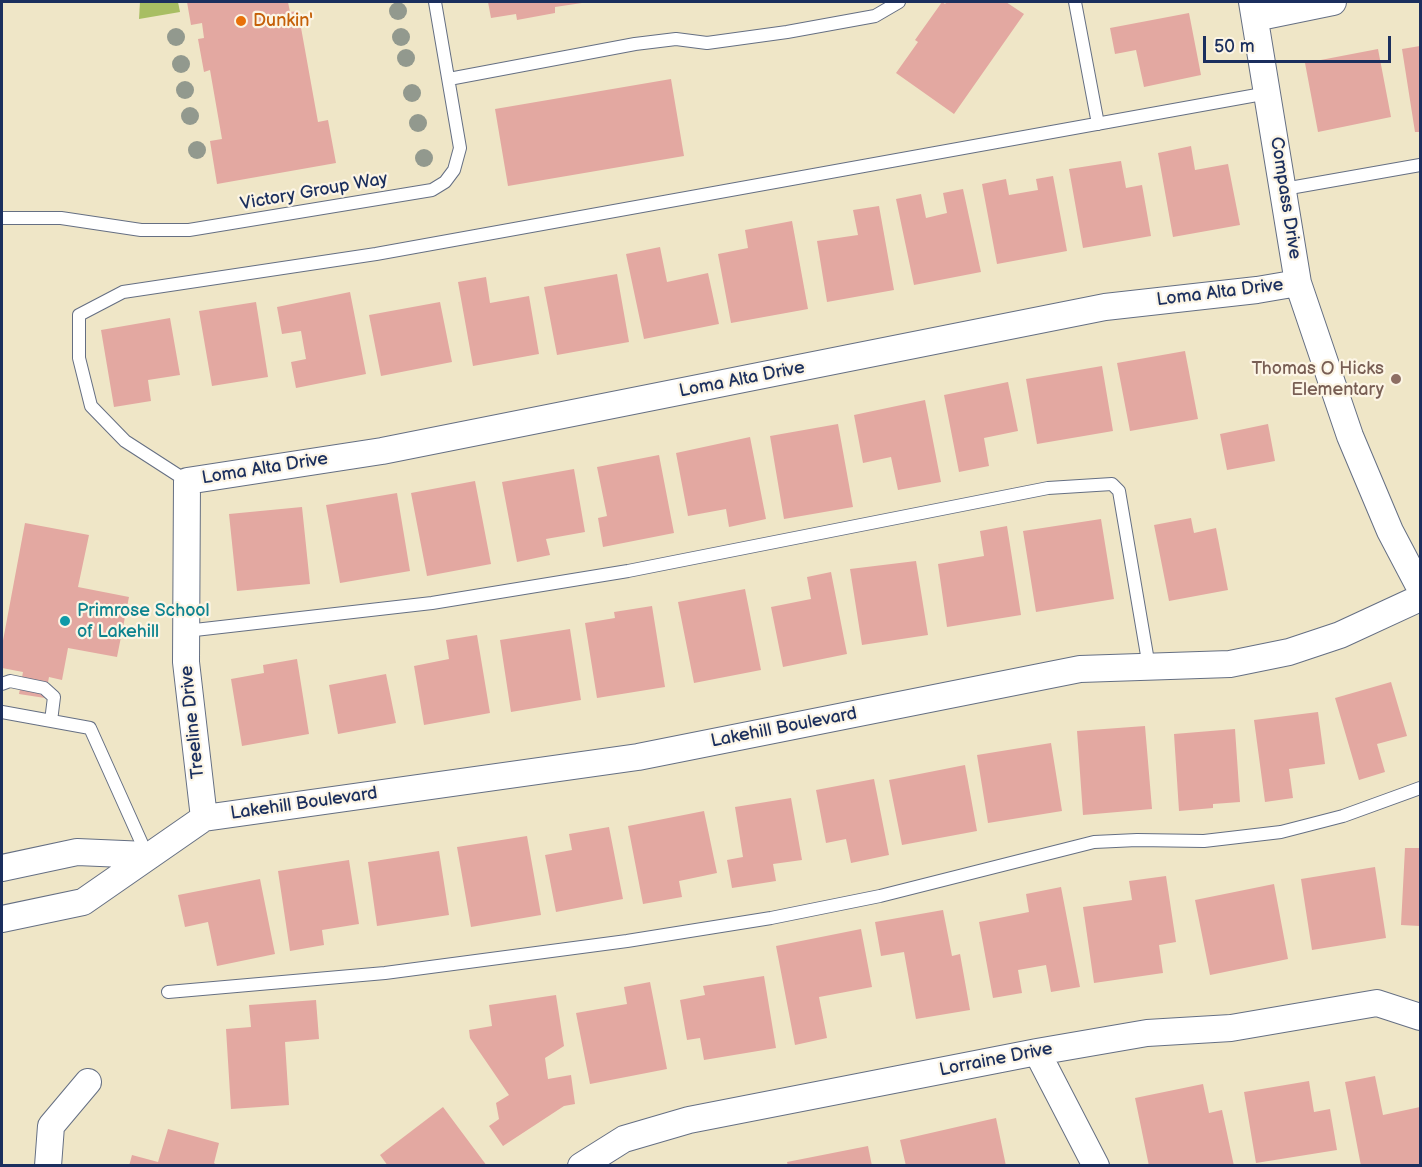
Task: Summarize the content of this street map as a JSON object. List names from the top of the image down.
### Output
{
  "streets": {
    "street": [
      "Compass Drive",
      "Loma Alta Drive",
      "Treeline Drive",
      "Lakehill Boulevard",
      "Lorraine Drive"
    ],
    "lane": ["Victory Group Way"]
  },
  "crossings": [
    ["Compass Drive", "Loma Alta Drive"],
    ["Loma Alta Drive", "Treeline Drive"],
    ["Treeline Drive", "Lakehill Boulevard"]
  ],
  "places": ["Dunkin'", "Thomas O Hicks Elementary", "Primrose School of Lakehill"],
  "scale_bar": "50 m"
}
